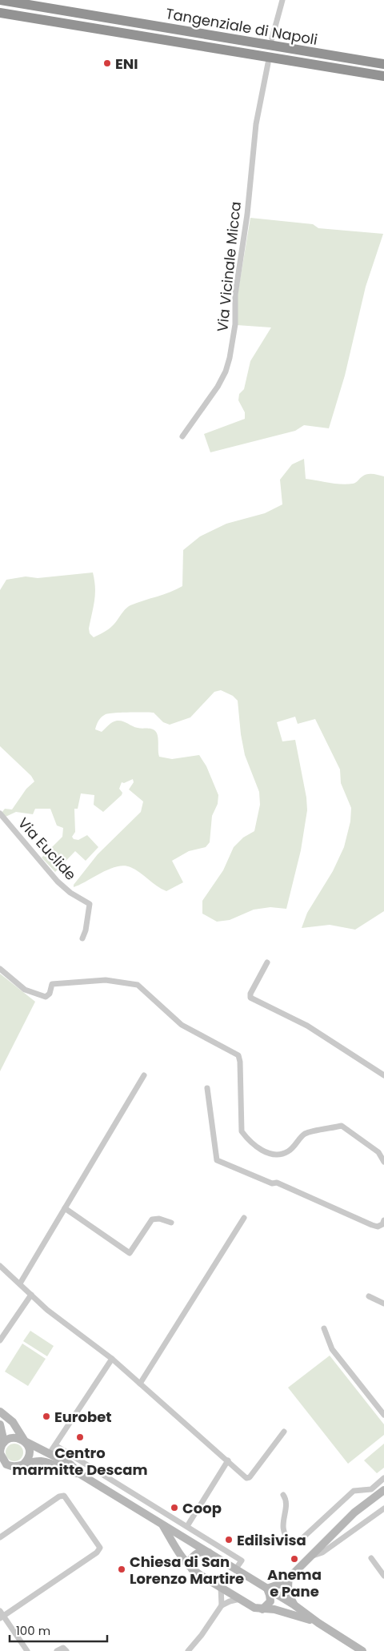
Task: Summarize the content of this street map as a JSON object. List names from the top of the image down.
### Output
{
  "streets": {
    "highway": ["Tangenziale di Napoli"],
    "street": ["Via Vicinale Micca", "Via Euclide"]
  },
  "places": [
    "ENI",
    "Eurobet",
    "Centro marmitte Descam",
    "Coop",
    "Edilsivisa",
    "Anema e Pane",
    "Chiesa di San Lorenzo Martire"
  ],
  "scale_bar": "100 m"
}
